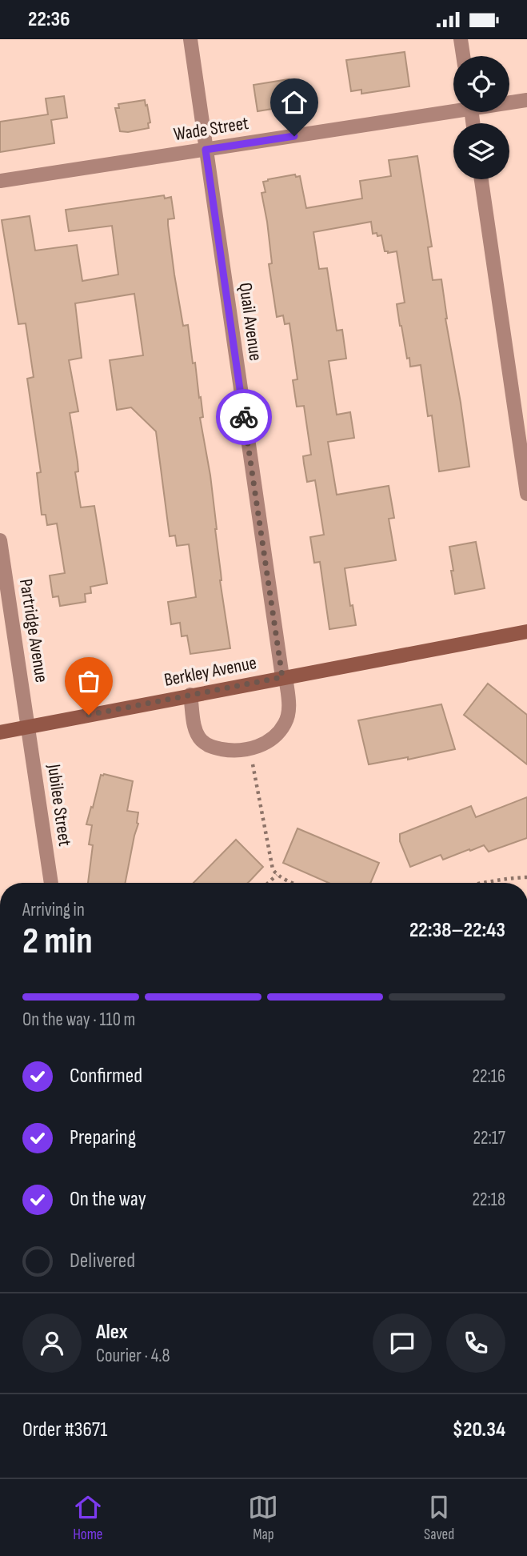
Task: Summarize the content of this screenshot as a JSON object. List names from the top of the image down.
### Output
{
  "streets": {
    "street": [
      "Wade Street",
      "Quail Avenue",
      "Partridge Avenue",
      "Berkley Avenue",
      "Jubilee Street"
    ]
  },
  "crossings": [
    ["Wade Street", "Quail Avenue"],
    ["Quail Avenue", "Berkley Avenue"],
    ["Partridge Avenue", "Berkley Avenue"],
    ["Partridge Avenue", "Jubilee Street"],
    ["Berkley Avenue", "Jubilee Street"]
  ],
  "page": {
    "status": "22:36",
    "heading": ["2 min", "Arriving in", "22:38–22:43"],
    "panel": [
      "Alex",
      "Courier · 4.8",
      "Order #3671",
      "$20.34"
    ],
    "bar": "On the way · 110 m",
    "list": [
      ["Confirmed", "22:16"],
      ["Preparing", "22:17"],
      ["On the way", "22:18"],
      "Delivered"
    ],
    "tabs": ["Home", "Map", "Saved"]
  }
}
